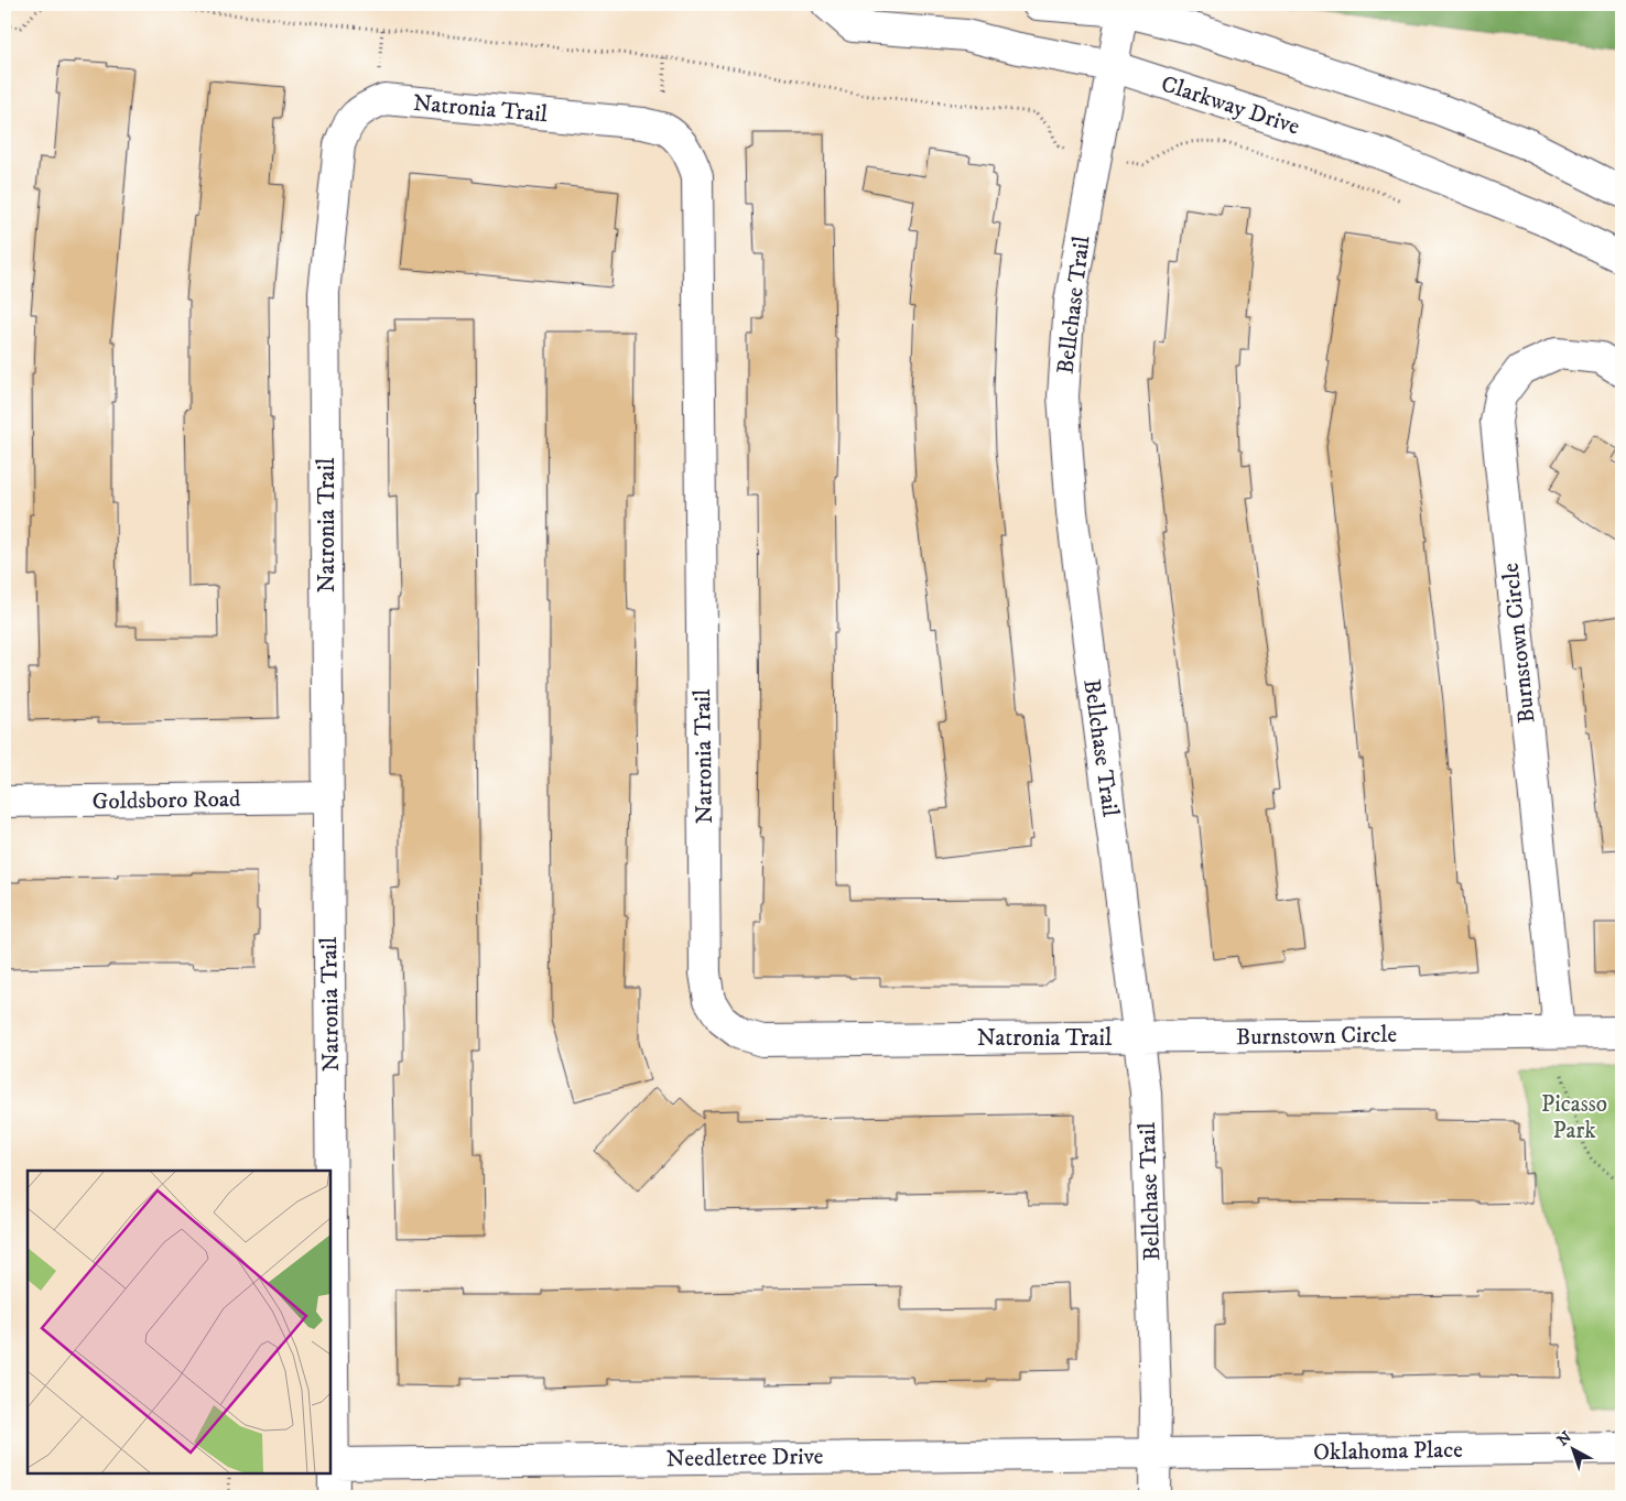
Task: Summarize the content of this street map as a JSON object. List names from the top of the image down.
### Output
{
  "streets": {
    "street": [
      "Clarkway Drive",
      "Natronia Trail",
      "Bellchase Trail",
      "Burnstown Circle",
      "Goldsboro Road",
      "Oklahoma Place",
      "Needletree Drive"
    ]
  },
  "crossings": [
    ["Clarkway Drive", "Bellchase Trail"],
    ["Natronia Trail", "Bellchase Trail"],
    ["Natronia Trail", "Burnstown Circle"],
    ["Natronia Trail", "Goldsboro Road"],
    ["Natronia Trail", "Needletree Drive"],
    ["Bellchase Trail", "Burnstown Circle"],
    ["Bellchase Trail", "Oklahoma Place"],
    ["Bellchase Trail", "Needletree Drive"],
    ["Oklahoma Place", "Needletree Drive"]
  ],
  "parks": ["Picasso Park"],
  "north": "top left"
}
